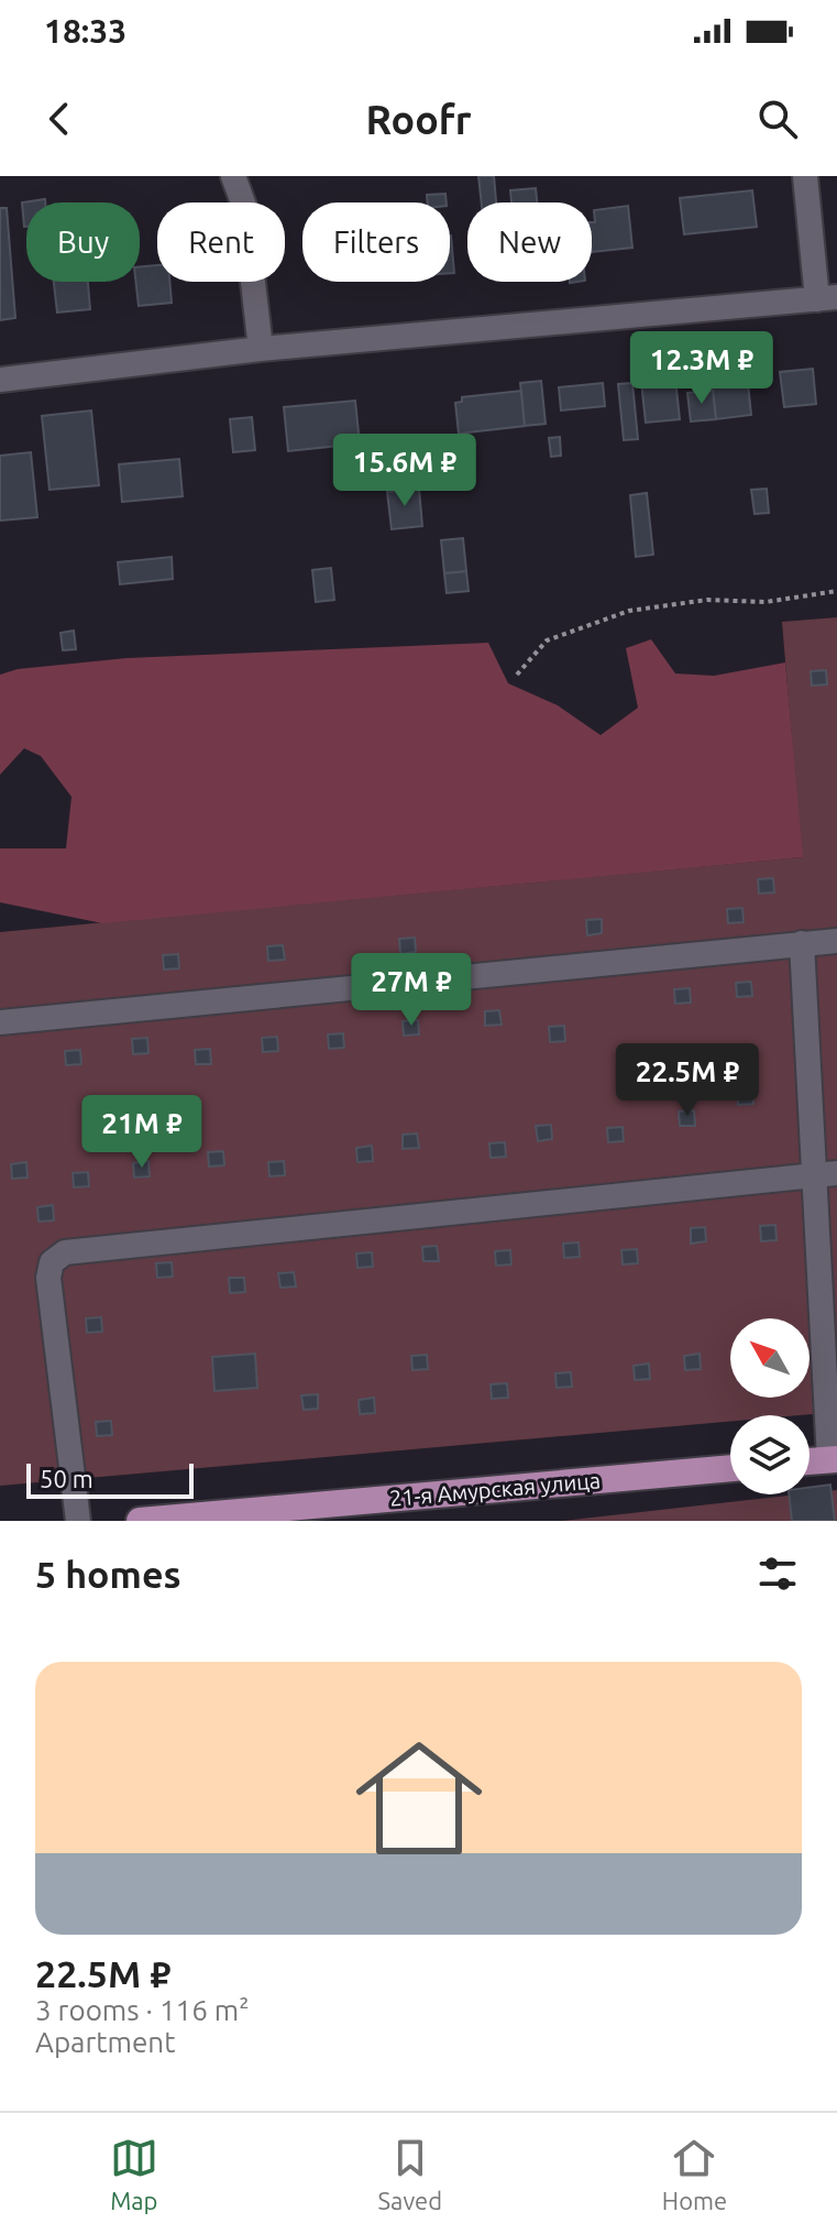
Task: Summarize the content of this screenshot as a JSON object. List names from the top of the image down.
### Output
{
  "streets": {
    "main road": ["21-я Амурская улица"]
  },
  "scale_bar": "50 m",
  "north": "top left",
  "page": {
    "status": "18:33",
    "header": "Roofr",
    "chip": [
      "Buy",
      "Rent",
      "Filters",
      "New"
    ],
    "price": [
      "12.3M ₽",
      "15.6M ₽",
      "27M ₽",
      "22.5M ₽",
      "21M ₽"
    ],
    "scale": "50 m",
    "heading": "5 homes",
    "list": [
      {
        "name": "22.5M ₽",
        "note": "3 rooms · 116 m² · Apartment"
      }
    ],
    "tabs": ["Map", "Saved", "Home"]
  }
}
